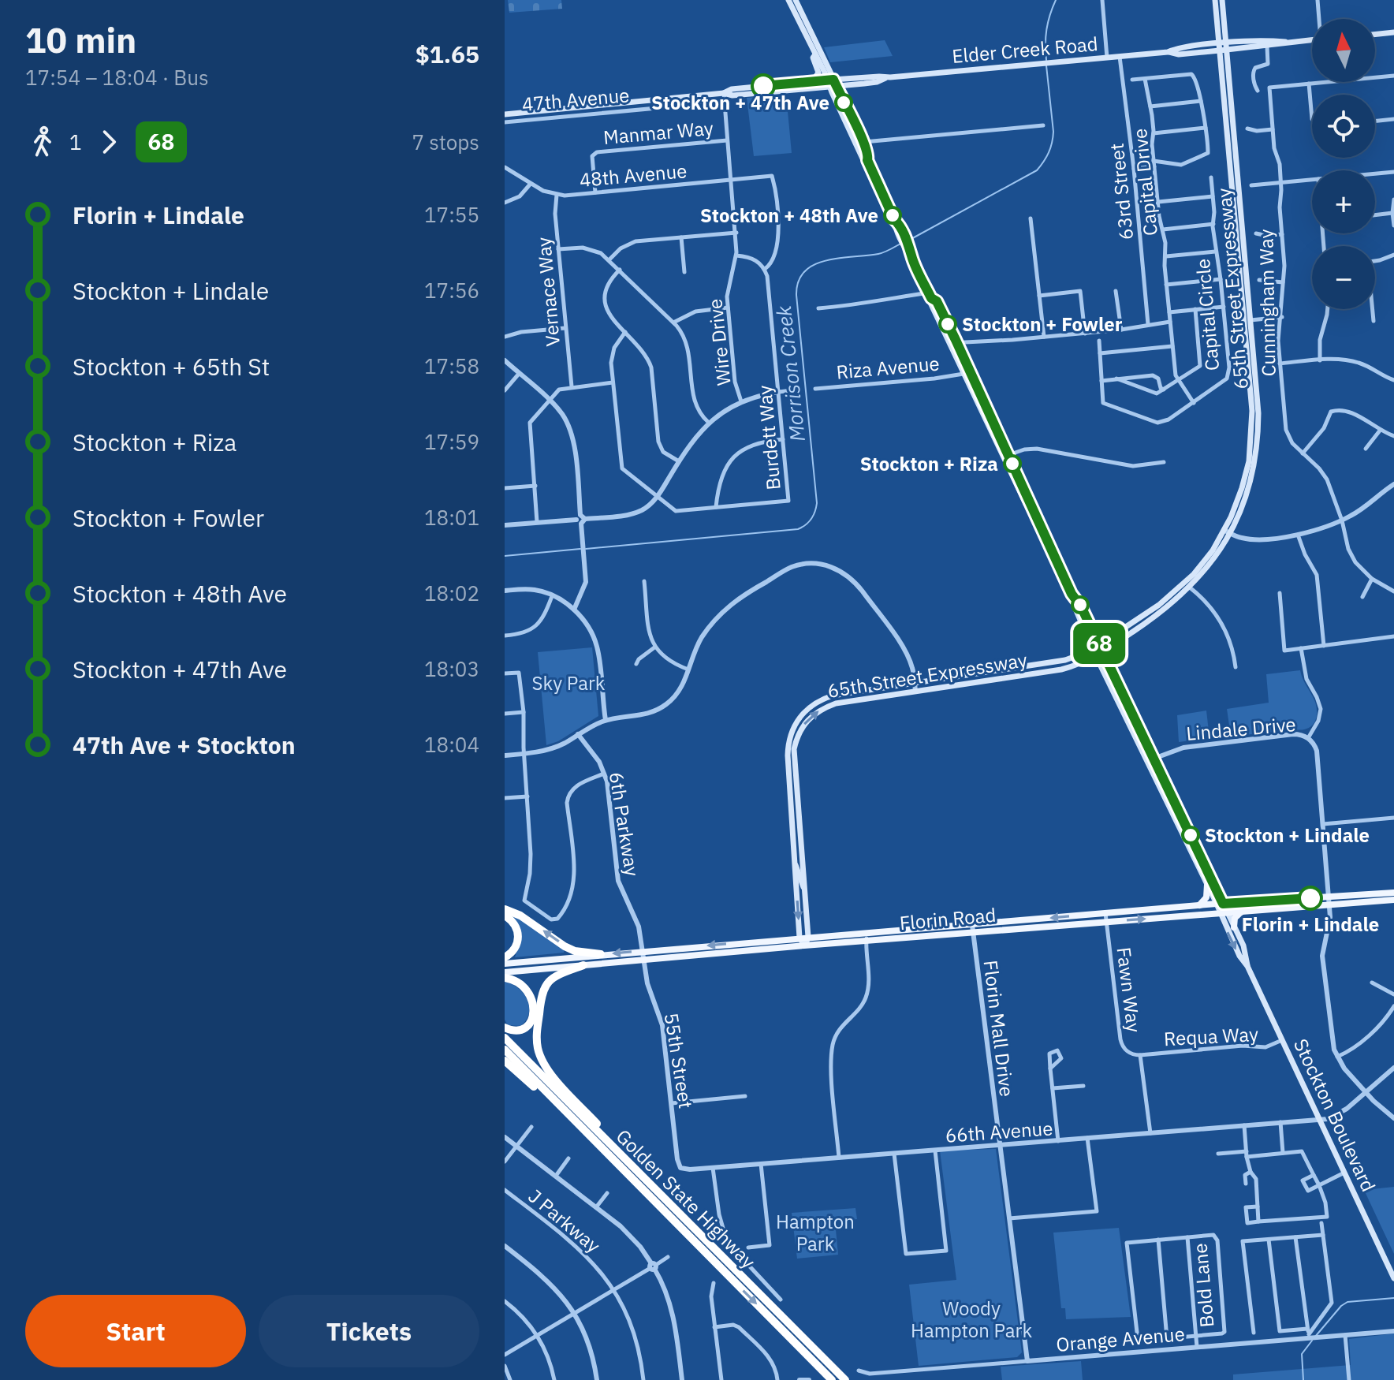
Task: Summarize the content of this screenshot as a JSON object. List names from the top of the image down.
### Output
{
  "streets": {
    "highway": ["Golden State Highway"],
    "main road": [
      "Elder Creek Road",
      "47th Avenue",
      "65th Street Expressway",
      "Florin Road",
      "Stockton Boulevard"
    ],
    "street": [
      "Manmar Way",
      "48th Avenue",
      "Capital Drive",
      "63rd Street",
      "Vernace Way",
      "Cunningham Way",
      "Capital Circle",
      "Wire Drive",
      "Riza Avenue",
      "Burdett Way",
      "Lindale Drive",
      "6th Parkway",
      "Fawn Way",
      "Florin Mall Drive",
      "Requa Way",
      "55th Street",
      "66th Avenue",
      "J Parkway",
      "Bold Lane",
      "Orange Avenue"
    ]
  },
  "crossings": [
    ["Elder Creek Road", "47th Avenue"],
    ["Elder Creek Road", "63rd Street"],
    ["Elder Creek Road", "65th Street Expressway"],
    ["Elder Creek Road", "Stockton Boulevard"],
    ["47th Avenue", "Wire Drive"],
    ["47th Avenue", "Stockton Boulevard"],
    ["Manmar Way", "48th Avenue"],
    ["Manmar Way", "Wire Drive"],
    ["48th Avenue", "Vernace Way"],
    ["48th Avenue", "Wire Drive"],
    ["48th Avenue", "Burdett Way"],
    ["65th Street Expressway", "Florin Road"],
    ["65th Street Expressway", "Stockton Boulevard"],
    ["Riza Avenue", "Stockton Boulevard"],
    ["Lindale Drive", "Florin Road"],
    ["Lindale Drive", "Stockton Boulevard"],
    ["Lindale Drive", "66th Avenue"],
    ["6th Parkway", "Florin Road"],
    ["6th Parkway", "55th Street"],
    ["Florin Road", "Fawn Way"],
    ["Florin Road", "Florin Mall Drive"],
    ["Florin Road", "55th Street"],
    ["Florin Road", "Stockton Boulevard"],
    ["Fawn Way", "Requa Way"],
    ["Fawn Way", "66th Avenue"],
    ["Florin Mall Drive", "66th Avenue"],
    ["Florin Mall Drive", "Orange Avenue"],
    ["Requa Way", "Stockton Boulevard"],
    ["55th Street", "66th Avenue"],
    ["Stockton Boulevard", "66th Avenue"],
    ["Bold Lane", "Orange Avenue"]
  ],
  "water": ["Morrison Creek"],
  "parks": ["Sky Park", "Hampton Park", "Woody Hampton Park"],
  "places": [
    "Stockton + 47th Ave",
    "Stockton + 48th Ave",
    "Stockton + Fowler",
    "Stockton + Riza",
    "Stockton + Lindale",
    "Florin + Lindale"
  ],
  "lines": ["bus line 68"],
  "north": "top",
  "page": {
    "heading": ["10 min", "17:54 – 18:04 · Bus", "$1.65"],
    "on_map": "68",
    "map_buttons": ["+", "−"],
    "legs": ["1", "68", "7 stops"],
    "list": [
      {
        "name": "Florin + Lindale",
        "value": "17:55"
      },
      {
        "name": "Stockton + Lindale",
        "value": "17:56"
      },
      {
        "name": "Stockton + 65th St",
        "value": "17:58"
      },
      {
        "name": "Stockton + Riza",
        "value": "17:59"
      },
      {
        "name": "Stockton + Fowler",
        "value": "18:01"
      },
      {
        "name": "Stockton + 48th Ave",
        "value": "18:02"
      },
      {
        "name": "Stockton + 47th Ave",
        "value": "18:03"
      },
      {
        "name": "47th Ave + Stockton",
        "value": "18:04"
      }
    ],
    "buttons": ["Start", "Tickets"]
  }
}
